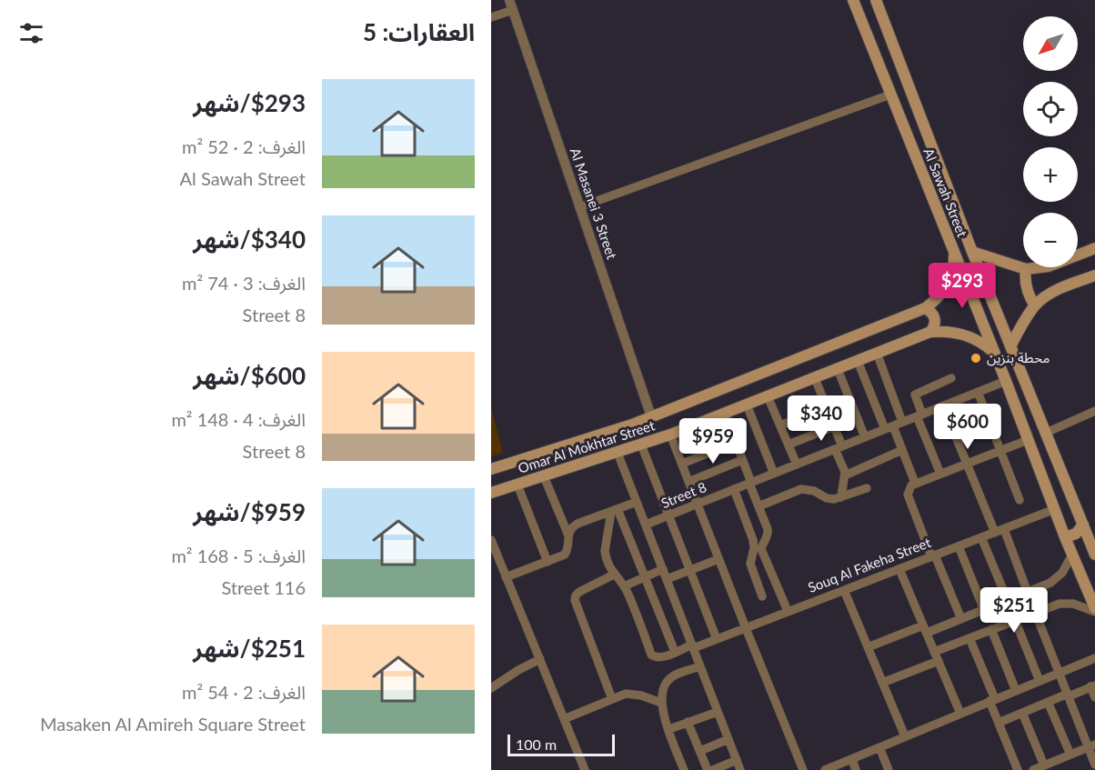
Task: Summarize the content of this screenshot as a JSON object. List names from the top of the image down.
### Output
{
  "streets": {
    "main road": ["Al Sawah Street", "Omar Al Mokhtar Street"],
    "street": ["Al Masanei 3 Street", "Street 8", "Souq Al Fakeha Street"]
  },
  "crossings": [
    ["Al Sawah Street", "Omar Al Mokhtar Street"],
    ["Al Sawah Street", "Street 8"],
    ["Al Sawah Street", "Souq Al Fakeha Street"],
    ["Al Masanei 3 Street", "Omar Al Mokhtar Street"]
  ],
  "places": ["محطة بنزين"],
  "scale_bar": "100 m",
  "north": "bottom left",
  "page": {
    "heading": "العقارات: 5",
    "map_buttons": ["+", "−"],
    "list": [
      {
        "name": "$293/شهر",
        "note": "الغرف: 2 · 52 m² · Al Sawah Street"
      },
      {
        "name": "$340/شهر",
        "note": "الغرف: 3 · 74 m² · Street 8"
      },
      {
        "name": "$600/شهر",
        "note": "الغرف: 4 · 148 m² · Street 8"
      },
      {
        "name": "$959/شهر",
        "note": "الغرف: 5 · 168 m² · Street 116"
      },
      {
        "name": "$251/شهر",
        "note": "الغرف: 2 · 54 m² · Masaken Al Amireh Square Street"
      }
    ],
    "price": [
      "$293",
      "$340",
      "$600",
      "$959",
      "$251"
    ],
    "scale": "100 m"
  }
}
